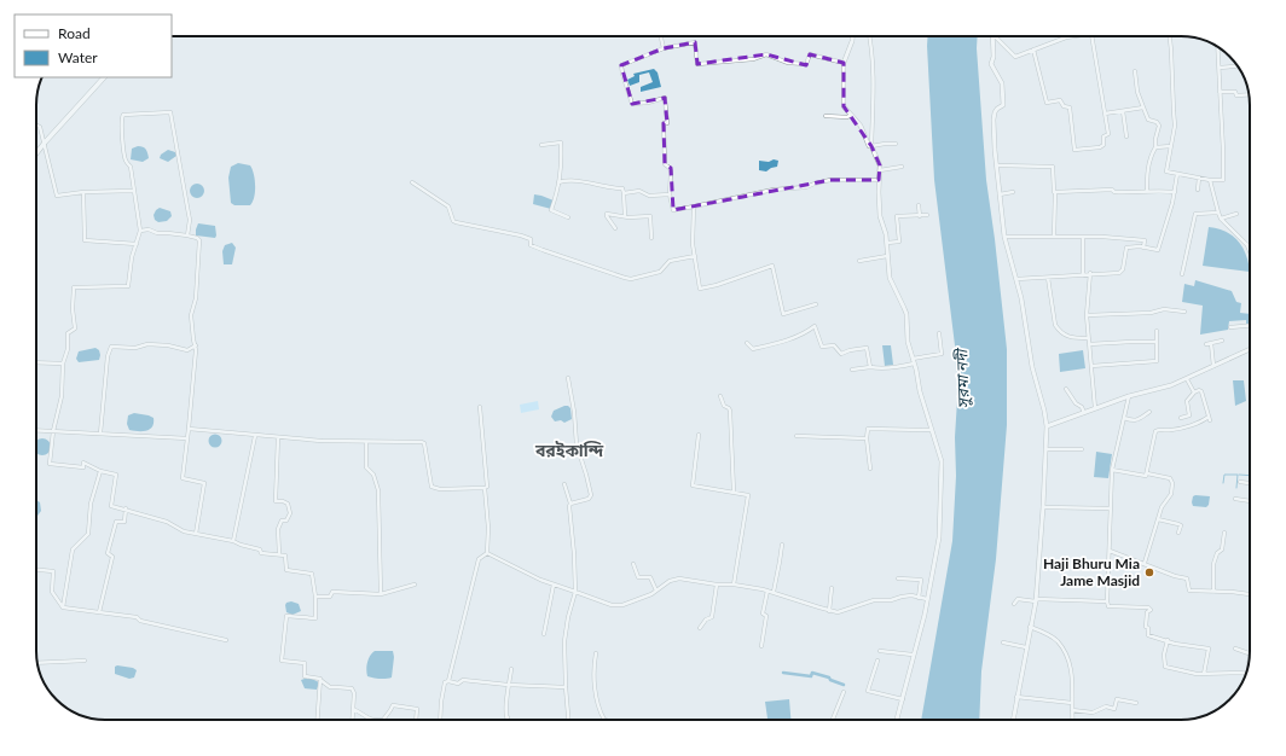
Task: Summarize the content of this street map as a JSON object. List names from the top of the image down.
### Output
{
  "districts": ["বরইকান্দি"],
  "water": ["সুরমা নদী"],
  "places": ["Haji Bhuru Mia Jame Masjid"],
  "legend": ["Road", "Water"]
}
